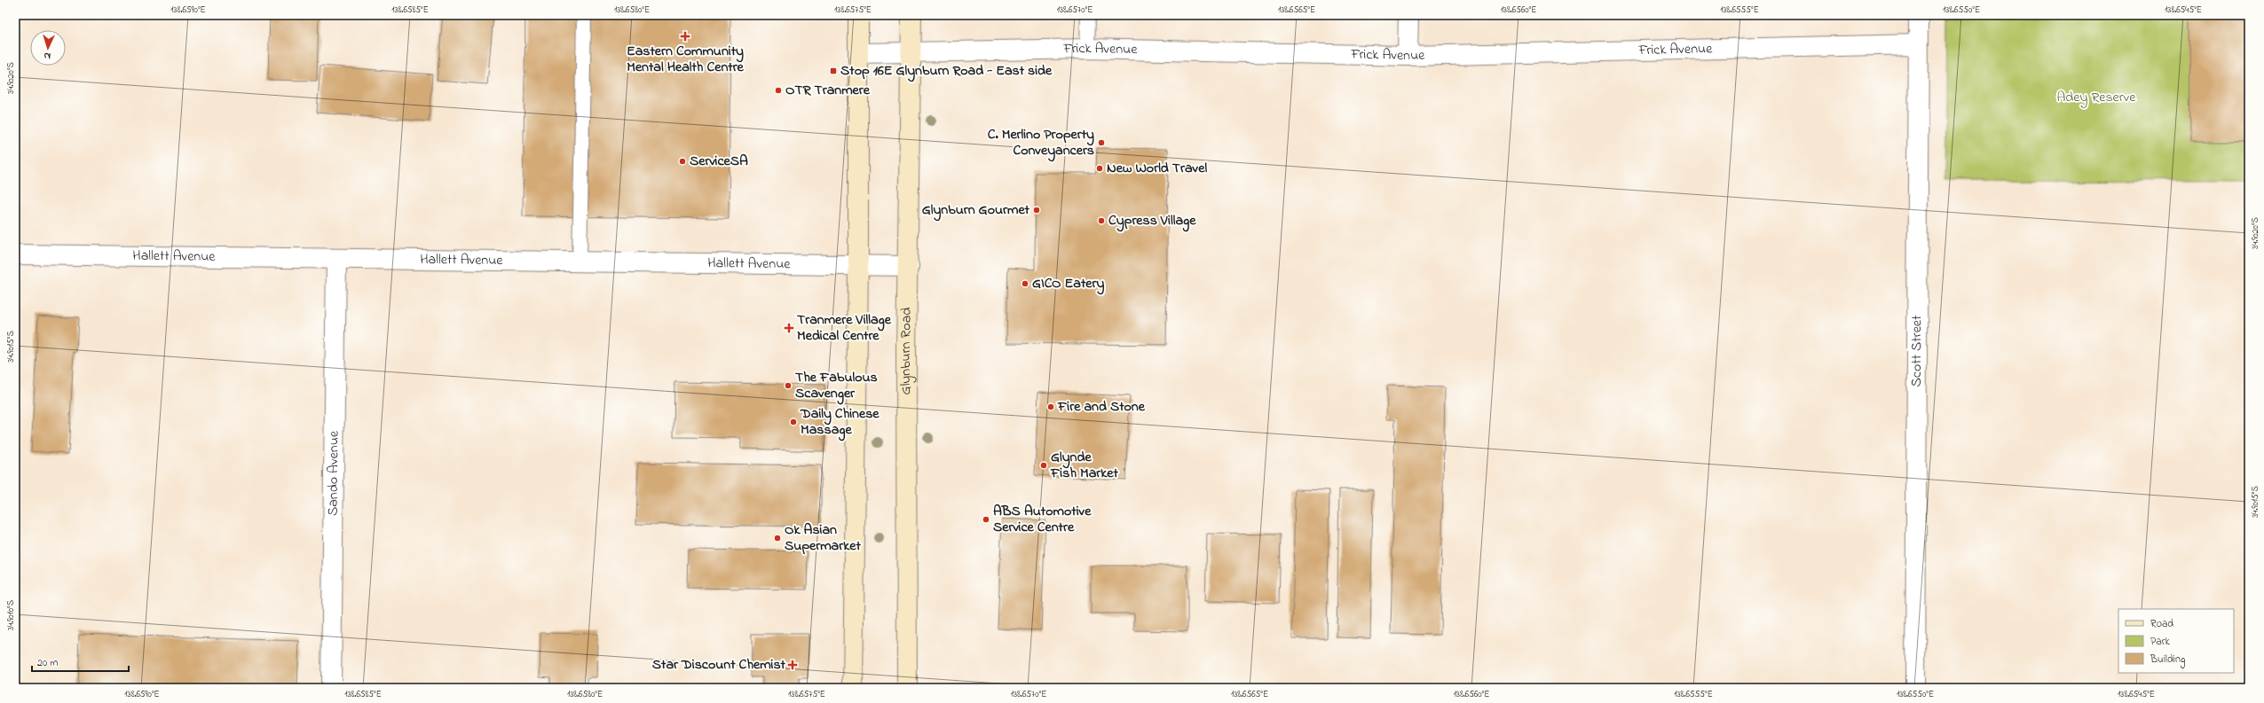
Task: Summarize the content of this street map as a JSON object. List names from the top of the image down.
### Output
{
  "streets": {
    "main road": ["Glynburn Road"],
    "street": [
      "Frick Avenue",
      "Hallett Avenue",
      "Scott Street",
      "Sando Avenue"
    ]
  },
  "crossings": [
    ["Frick Avenue", "Glynburn Road"],
    ["Frick Avenue", "Scott Street"],
    ["Hallett Avenue", "Glynburn Road"],
    ["Hallett Avenue", "Sando Avenue"]
  ],
  "parks": ["Adey Reserve"],
  "places": {
    "health": ["Eastern Community Mental Health Centre", "Tranmere Village Medical Centre", "Star Discount Chemist"],
    "transit": ["Stop 16E Glynburn Road - East side"],
    "other": [
      "OTR Tranmere",
      "C. Merlino Property Conveyancers",
      "ServiceSA",
      "New World Travel",
      "Glynburn Gourmet",
      "Cypress Village",
      "GICO Eatery",
      "The Fabulous Scavenger",
      "Fire and Stone",
      "Daily Chinese Massage",
      "Glynde Fish Market",
      "ABS Automotive Service Centre",
      "Ok Asian Supermarket"
    ]
  },
  "legend": ["Road", "Park", "Building"],
  "scale_bar": "20 m",
  "north": "bottom",
  "coordinates": [
    "138.6590°E",
    "138.6585°E",
    "138.6580°E",
    "138.6575°E",
    "138.6570°E",
    "138.6565°E",
    "138.6560°E",
    "138.6555°E",
    "138.6550°E",
    "138.6545°E",
    "34.9020°S",
    "34.9015°S",
    "34.9010°S"
  ]
}
